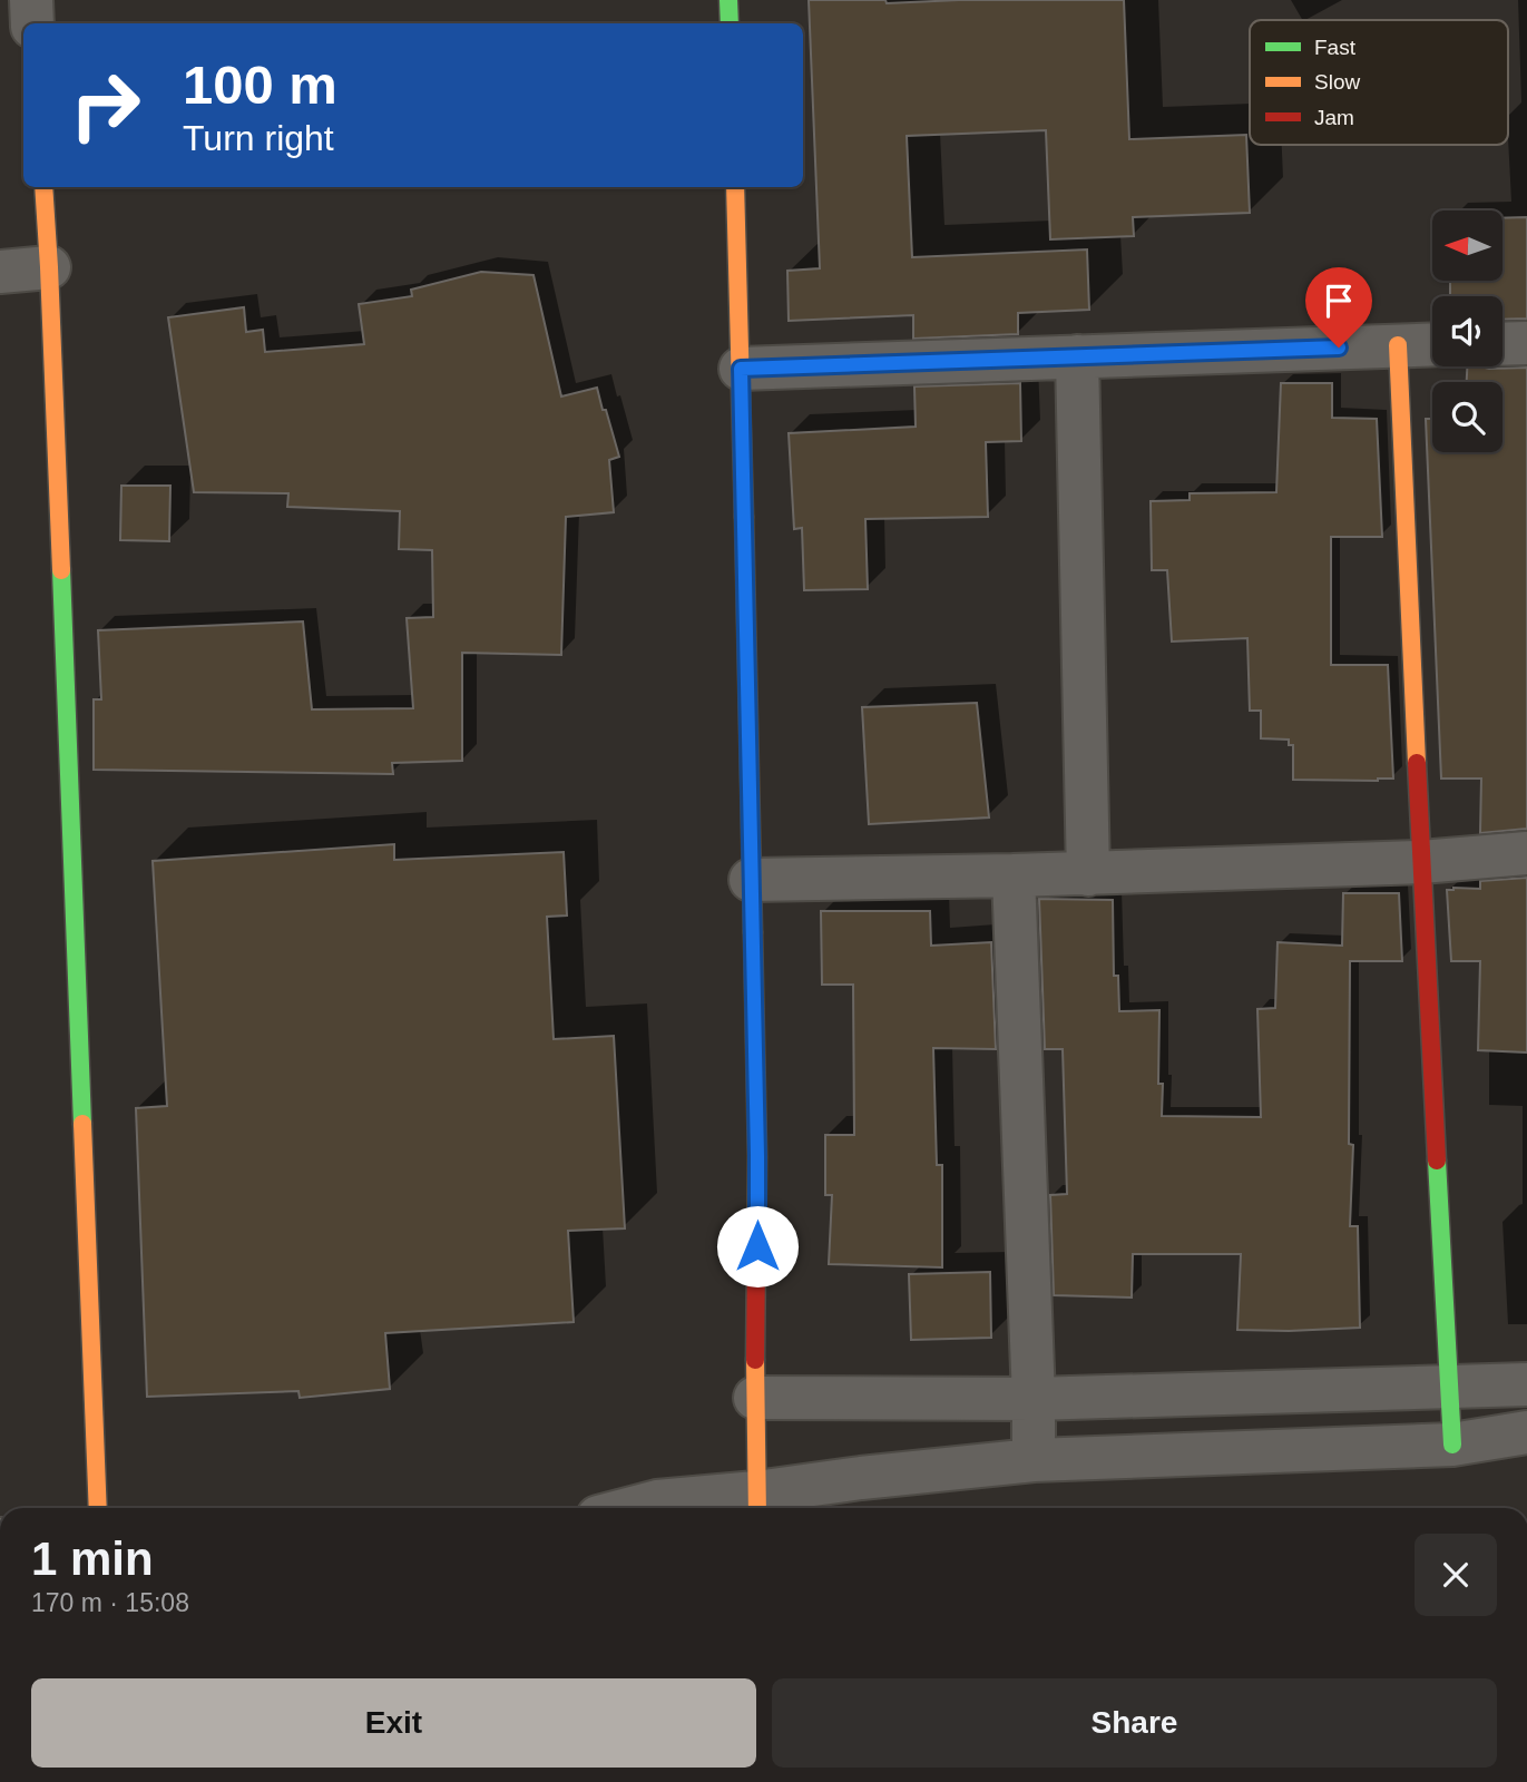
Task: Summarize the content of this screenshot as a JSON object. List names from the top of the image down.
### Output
{
  "legend": ["Fast", "Slow", "Jam"],
  "north": "left",
  "page": {
    "turn": ["100 m", "Turn right"],
    "heading": ["1 min", "170 m · 15:08"],
    "buttons": ["Exit", "Share"]
  }
}
